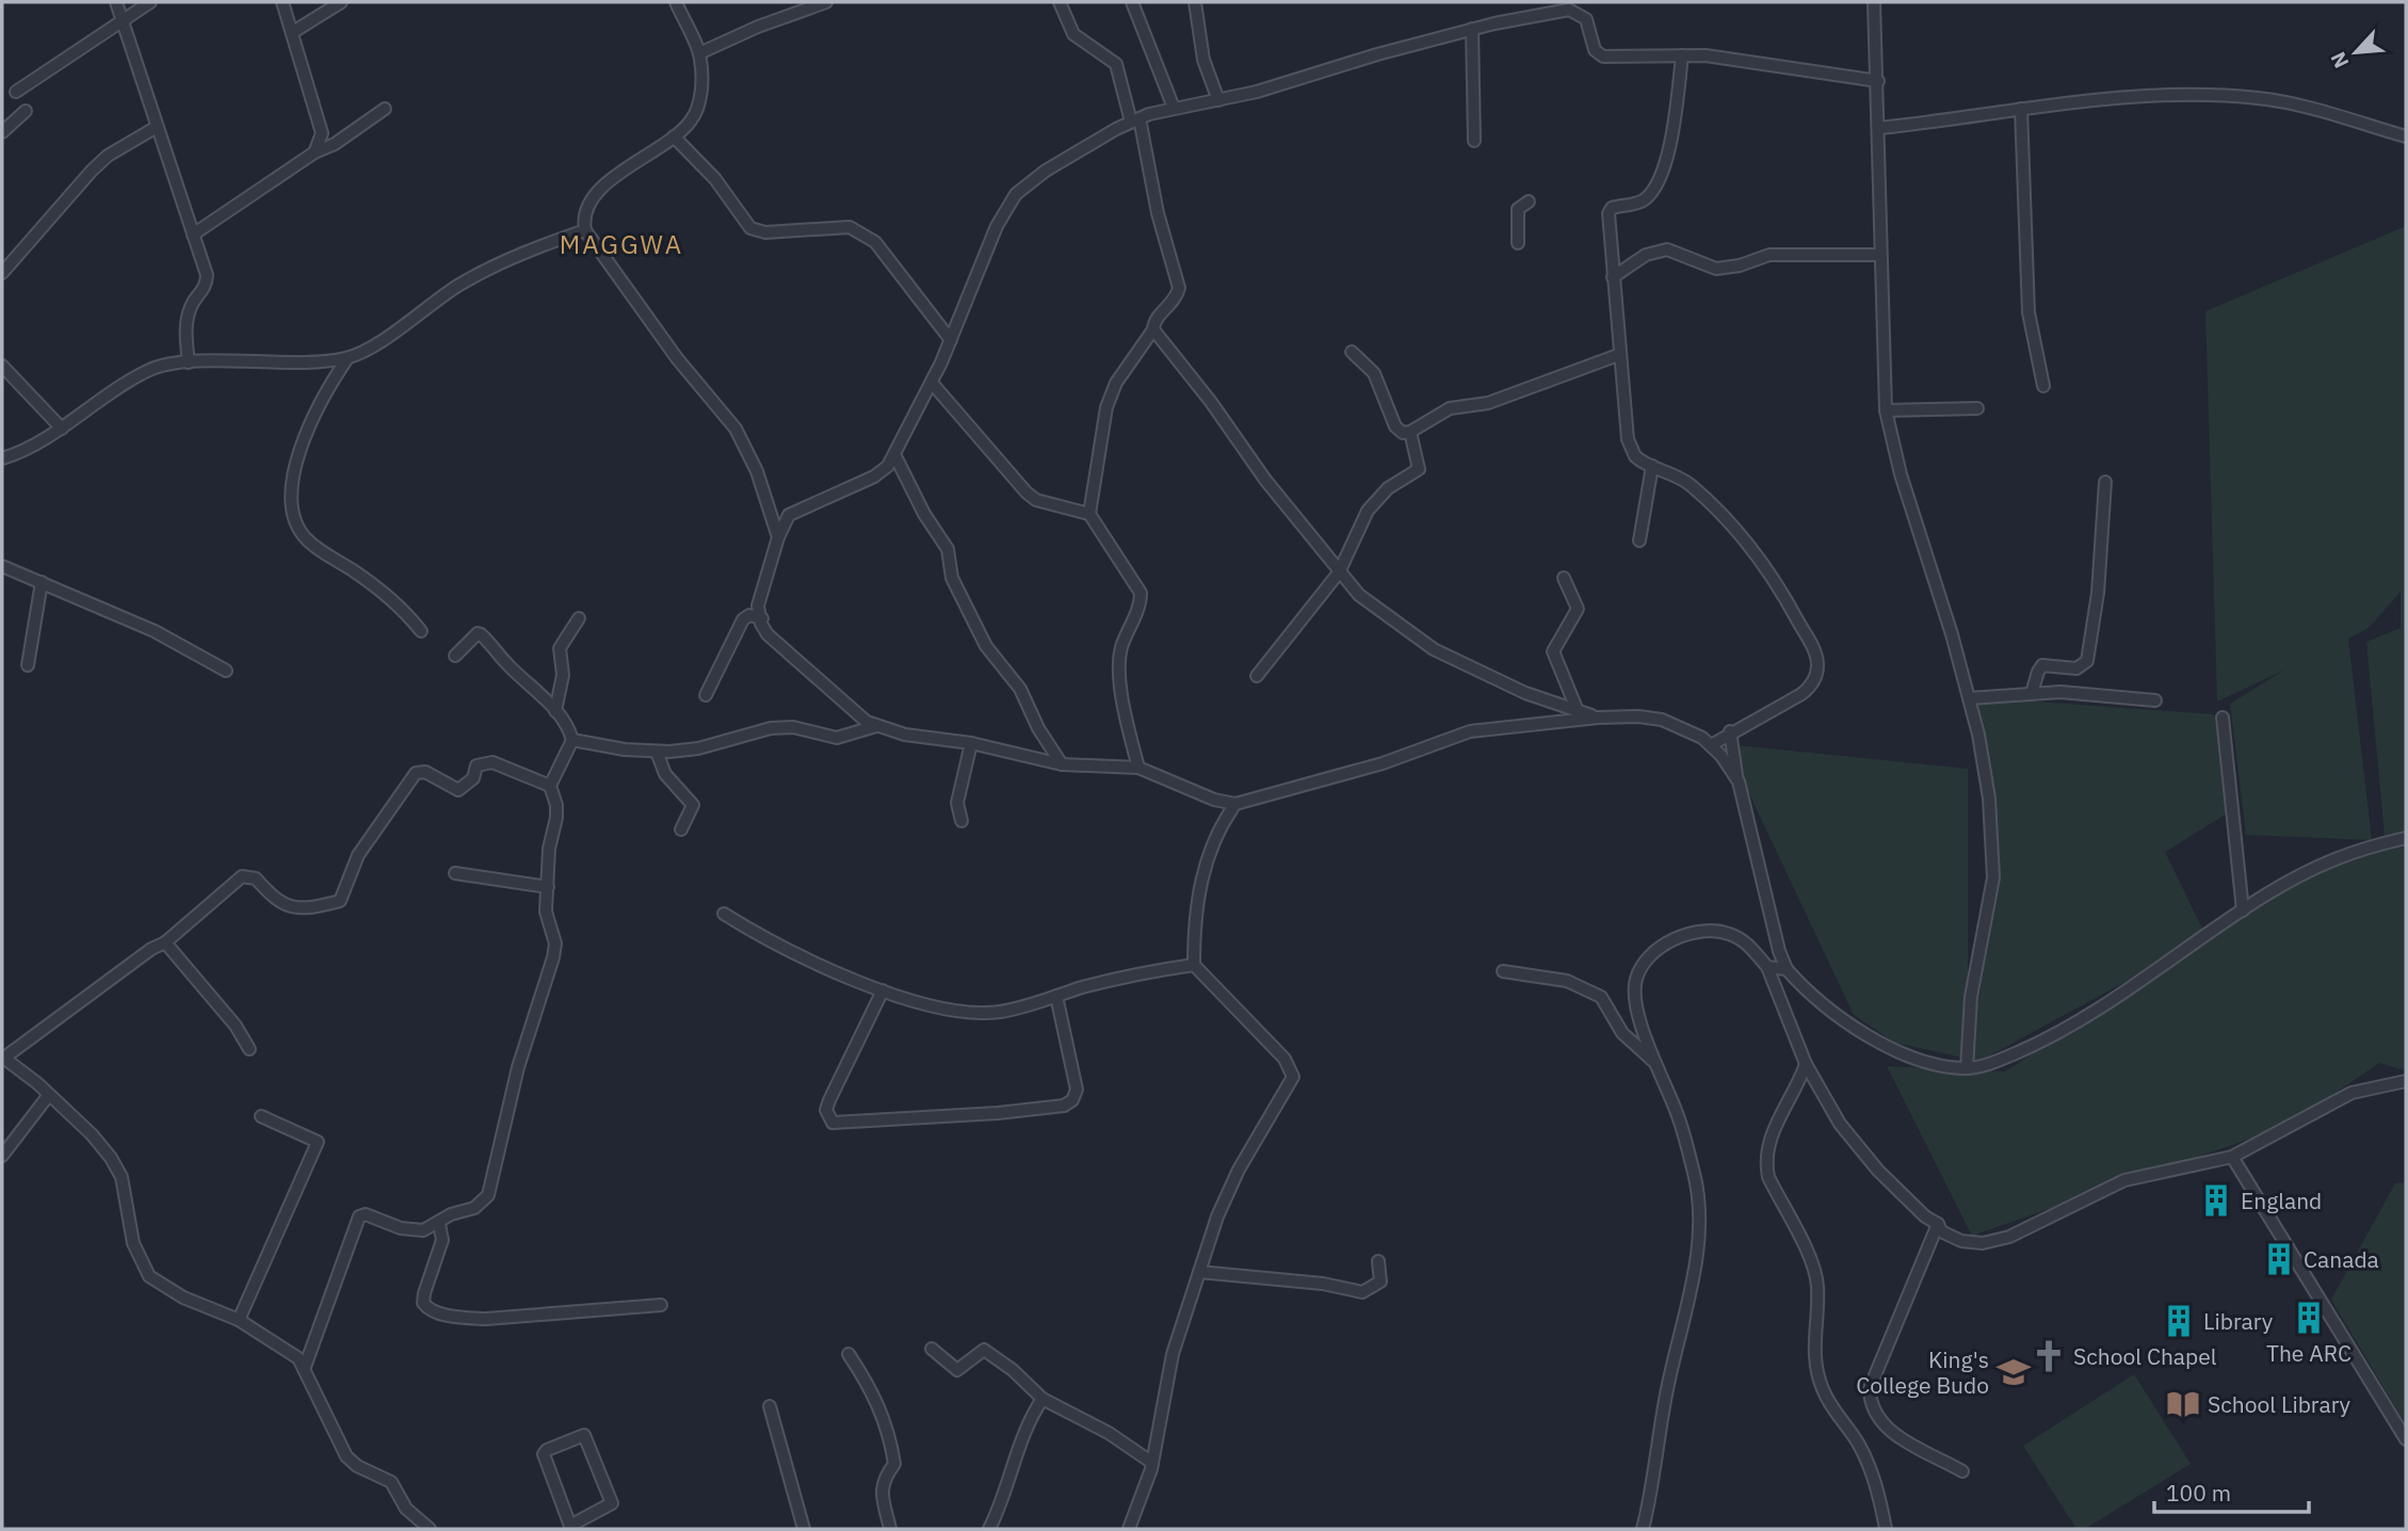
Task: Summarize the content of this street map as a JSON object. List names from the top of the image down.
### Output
{
  "districts": ["MAGGWA"],
  "places": {
    "building": [
      "England",
      "Canada",
      "The ARC",
      "Library"
    ],
    "church": ["School Chapel"],
    "school or university": ["King's College Budo"],
    "library": ["School Library"]
  },
  "scale_bar": "100 m",
  "north": "bottom left"
}
